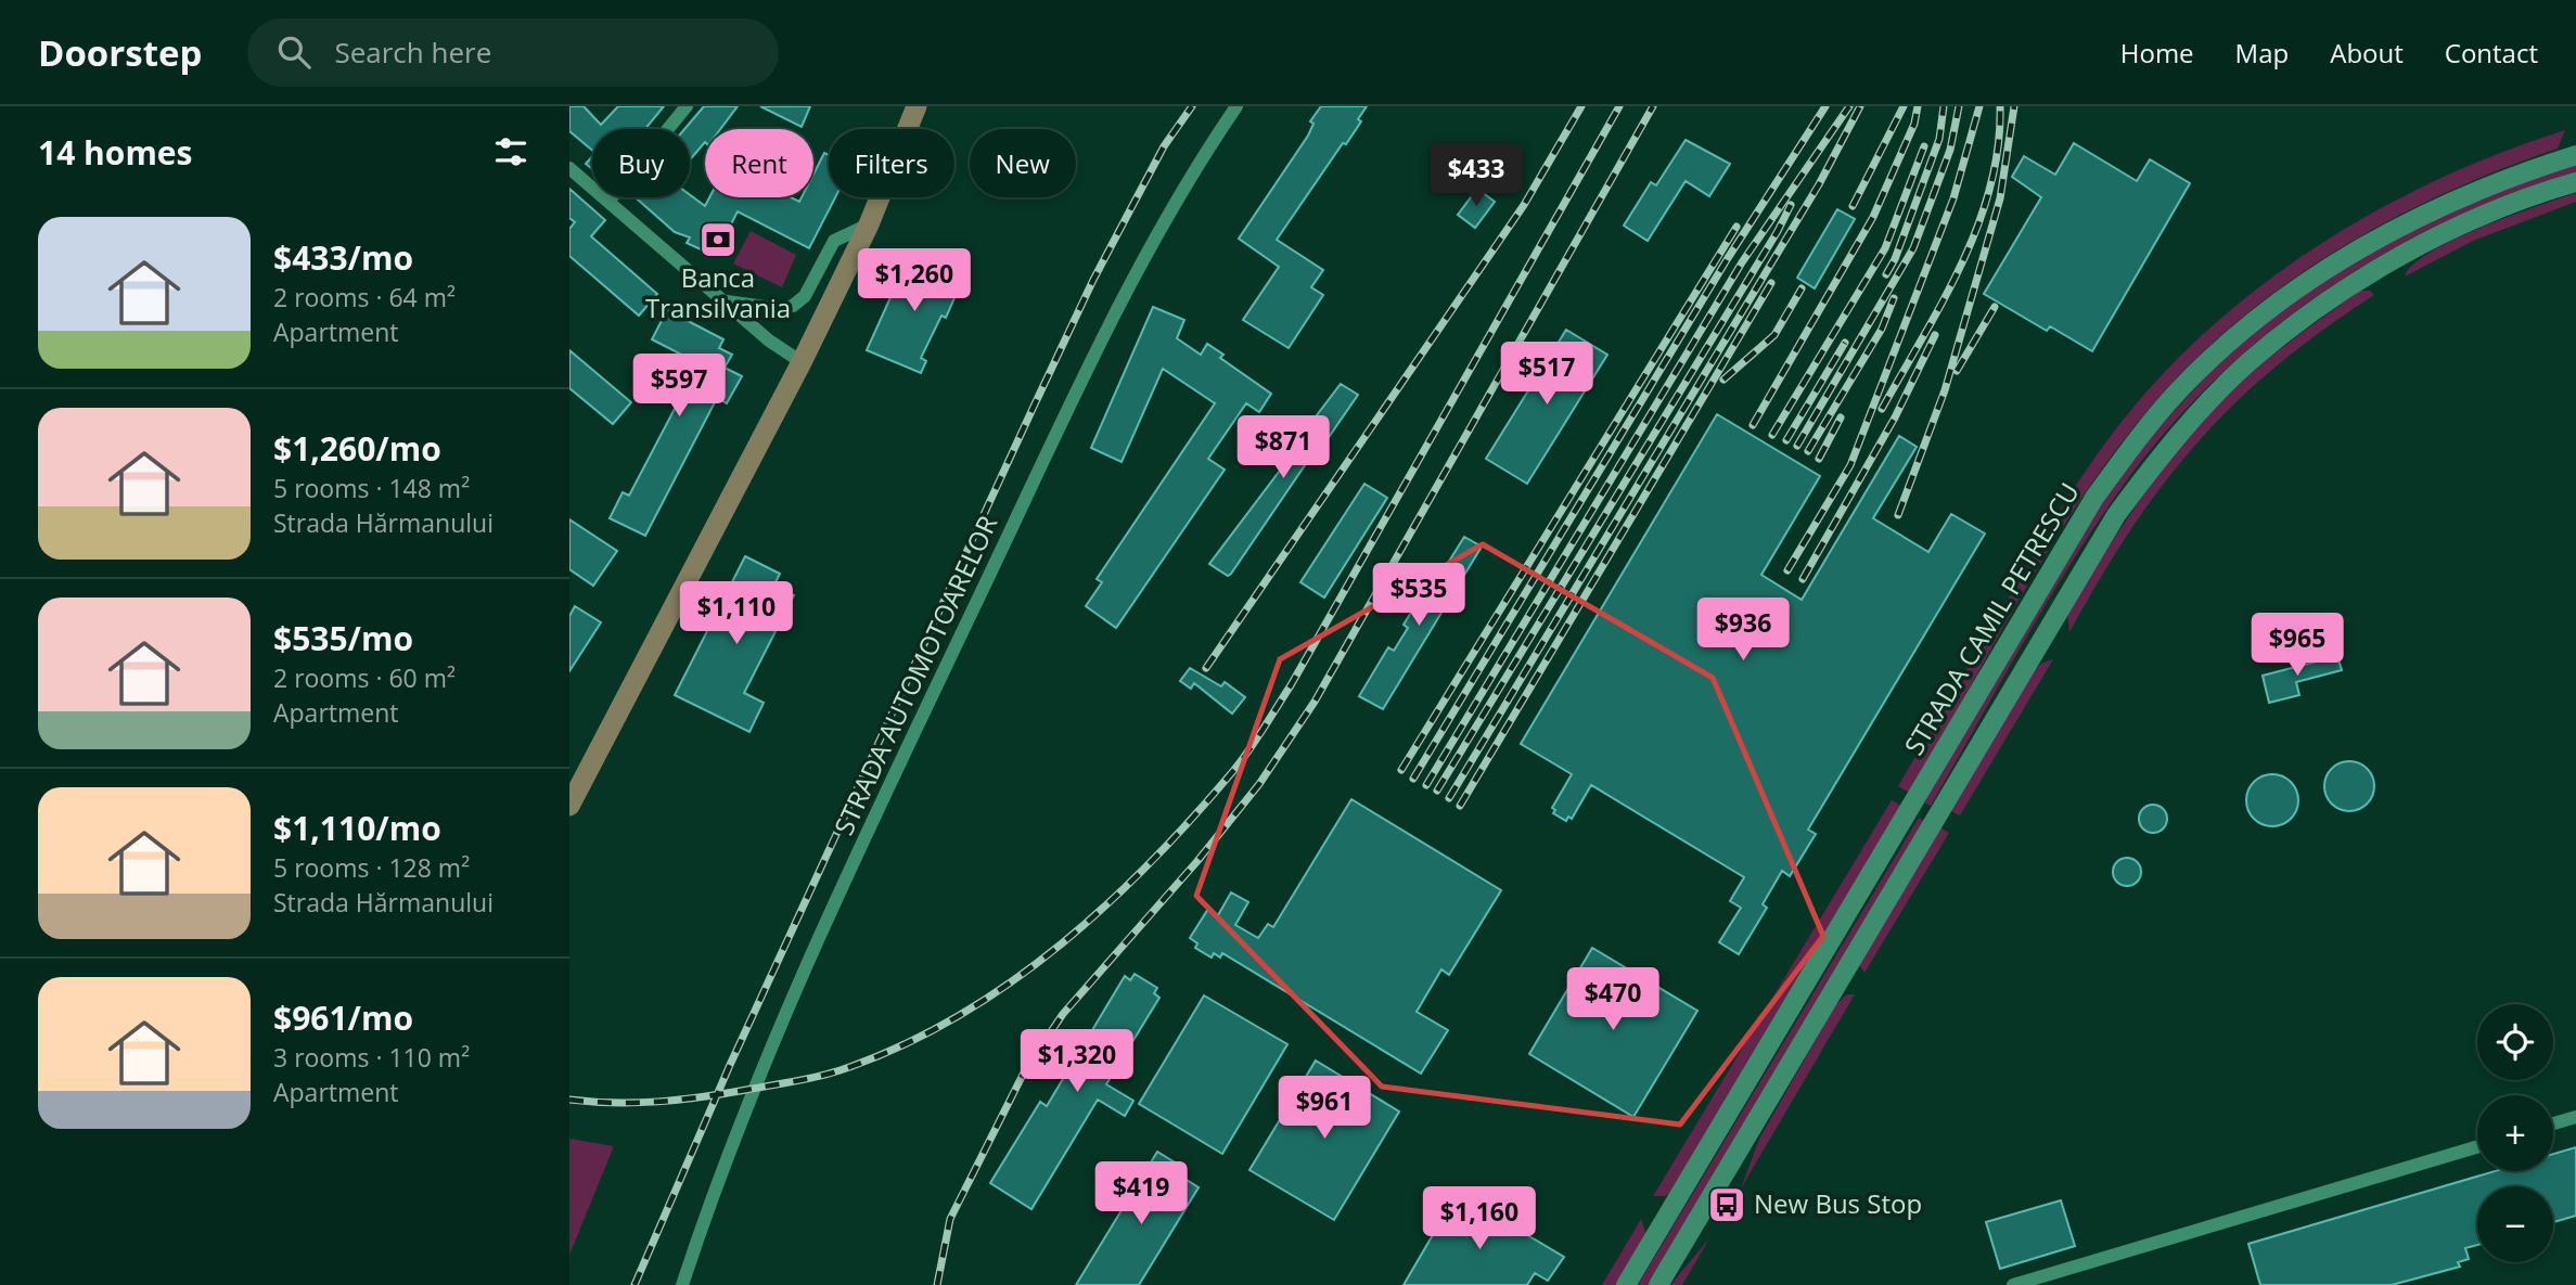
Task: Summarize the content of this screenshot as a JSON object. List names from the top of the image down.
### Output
{
  "streets": {
    "street": ["STRADA CAMIL PETRESCU", "STRADA AUTOMOTOARELOR"]
  },
  "places": {
    "bank": ["Banca Transilvania"],
    "bus stop": ["New Bus Stop"]
  },
  "page": {
    "header": "Doorstep",
    "search": "Search here",
    "nav": [
      "Home",
      "Map",
      "About",
      "Contact"
    ],
    "heading": "14 homes",
    "chip": [
      "Buy",
      "Rent",
      "Filters",
      "New"
    ],
    "price": [
      "$433",
      "$1,260",
      "$517",
      "$597",
      "$871",
      "$535",
      "$1,110",
      "$936",
      "$965",
      "$470",
      "$1,320",
      "$961",
      "$419",
      "$1,160"
    ],
    "list": [
      {
        "name": "$433/mo",
        "note": "2 rooms · 64 m² · Apartment"
      },
      {
        "name": "$1,260/mo",
        "note": "5 rooms · 148 m² · Strada Hărmanului"
      },
      {
        "name": "$535/mo",
        "note": "2 rooms · 60 m² · Apartment"
      },
      {
        "name": "$1,110/mo",
        "note": "5 rooms · 128 m² · Strada Hărmanului"
      },
      {
        "name": "$961/mo",
        "note": "3 rooms · 110 m² · Apartment"
      }
    ],
    "map_buttons": ["+", "−"]
  }
}
